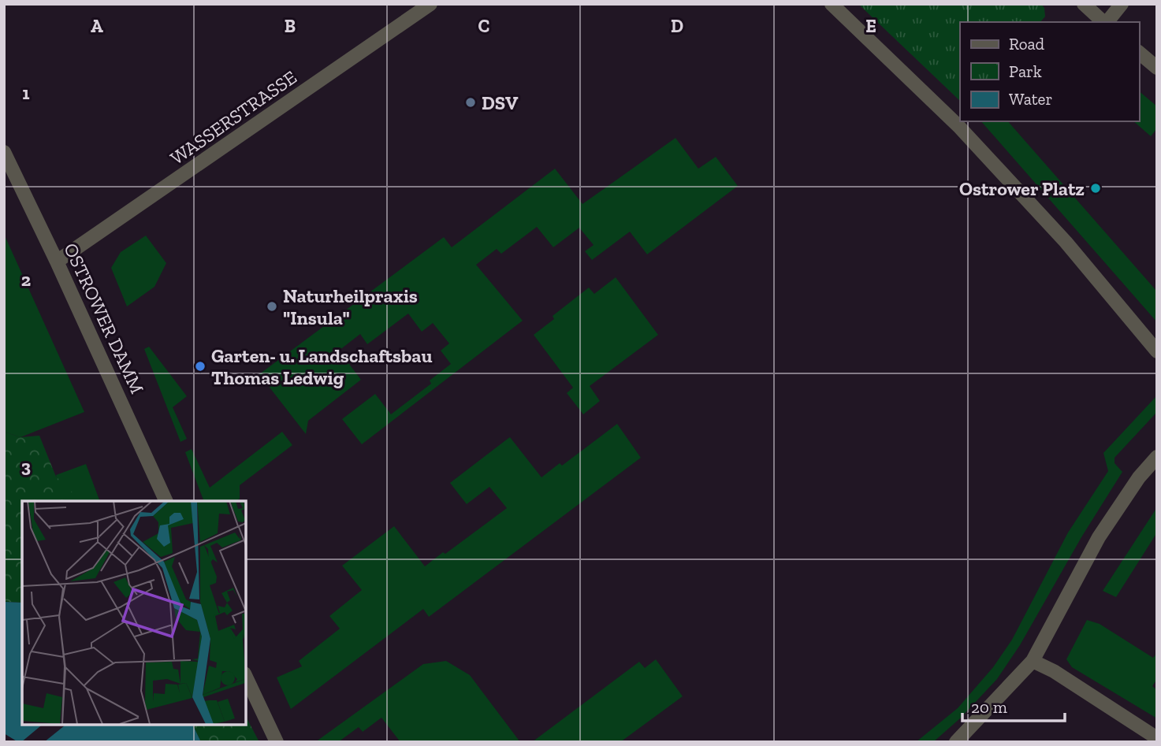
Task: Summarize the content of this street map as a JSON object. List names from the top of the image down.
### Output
{
  "streets": {
    "street": ["WASSERSTRASSE", "OSTROWER DAMM"]
  },
  "crossings": [
    ["WASSERSTRASSE", "OSTROWER DAMM"]
  ],
  "places": [
    "DSV",
    "Ostrower Platz",
    "Naturheilpraxis \"Insula\"",
    "Garten- u. Landschaftsbau Thomas Ledwig"
  ],
  "legend": ["Road", "Park", "Water"],
  "scale_bar": "20 m",
  "grid": {
    "columns": [
      "A",
      "B",
      "C",
      "D",
      "E"
    ],
    "rows": ["1", "2", "3"]
  }
}
